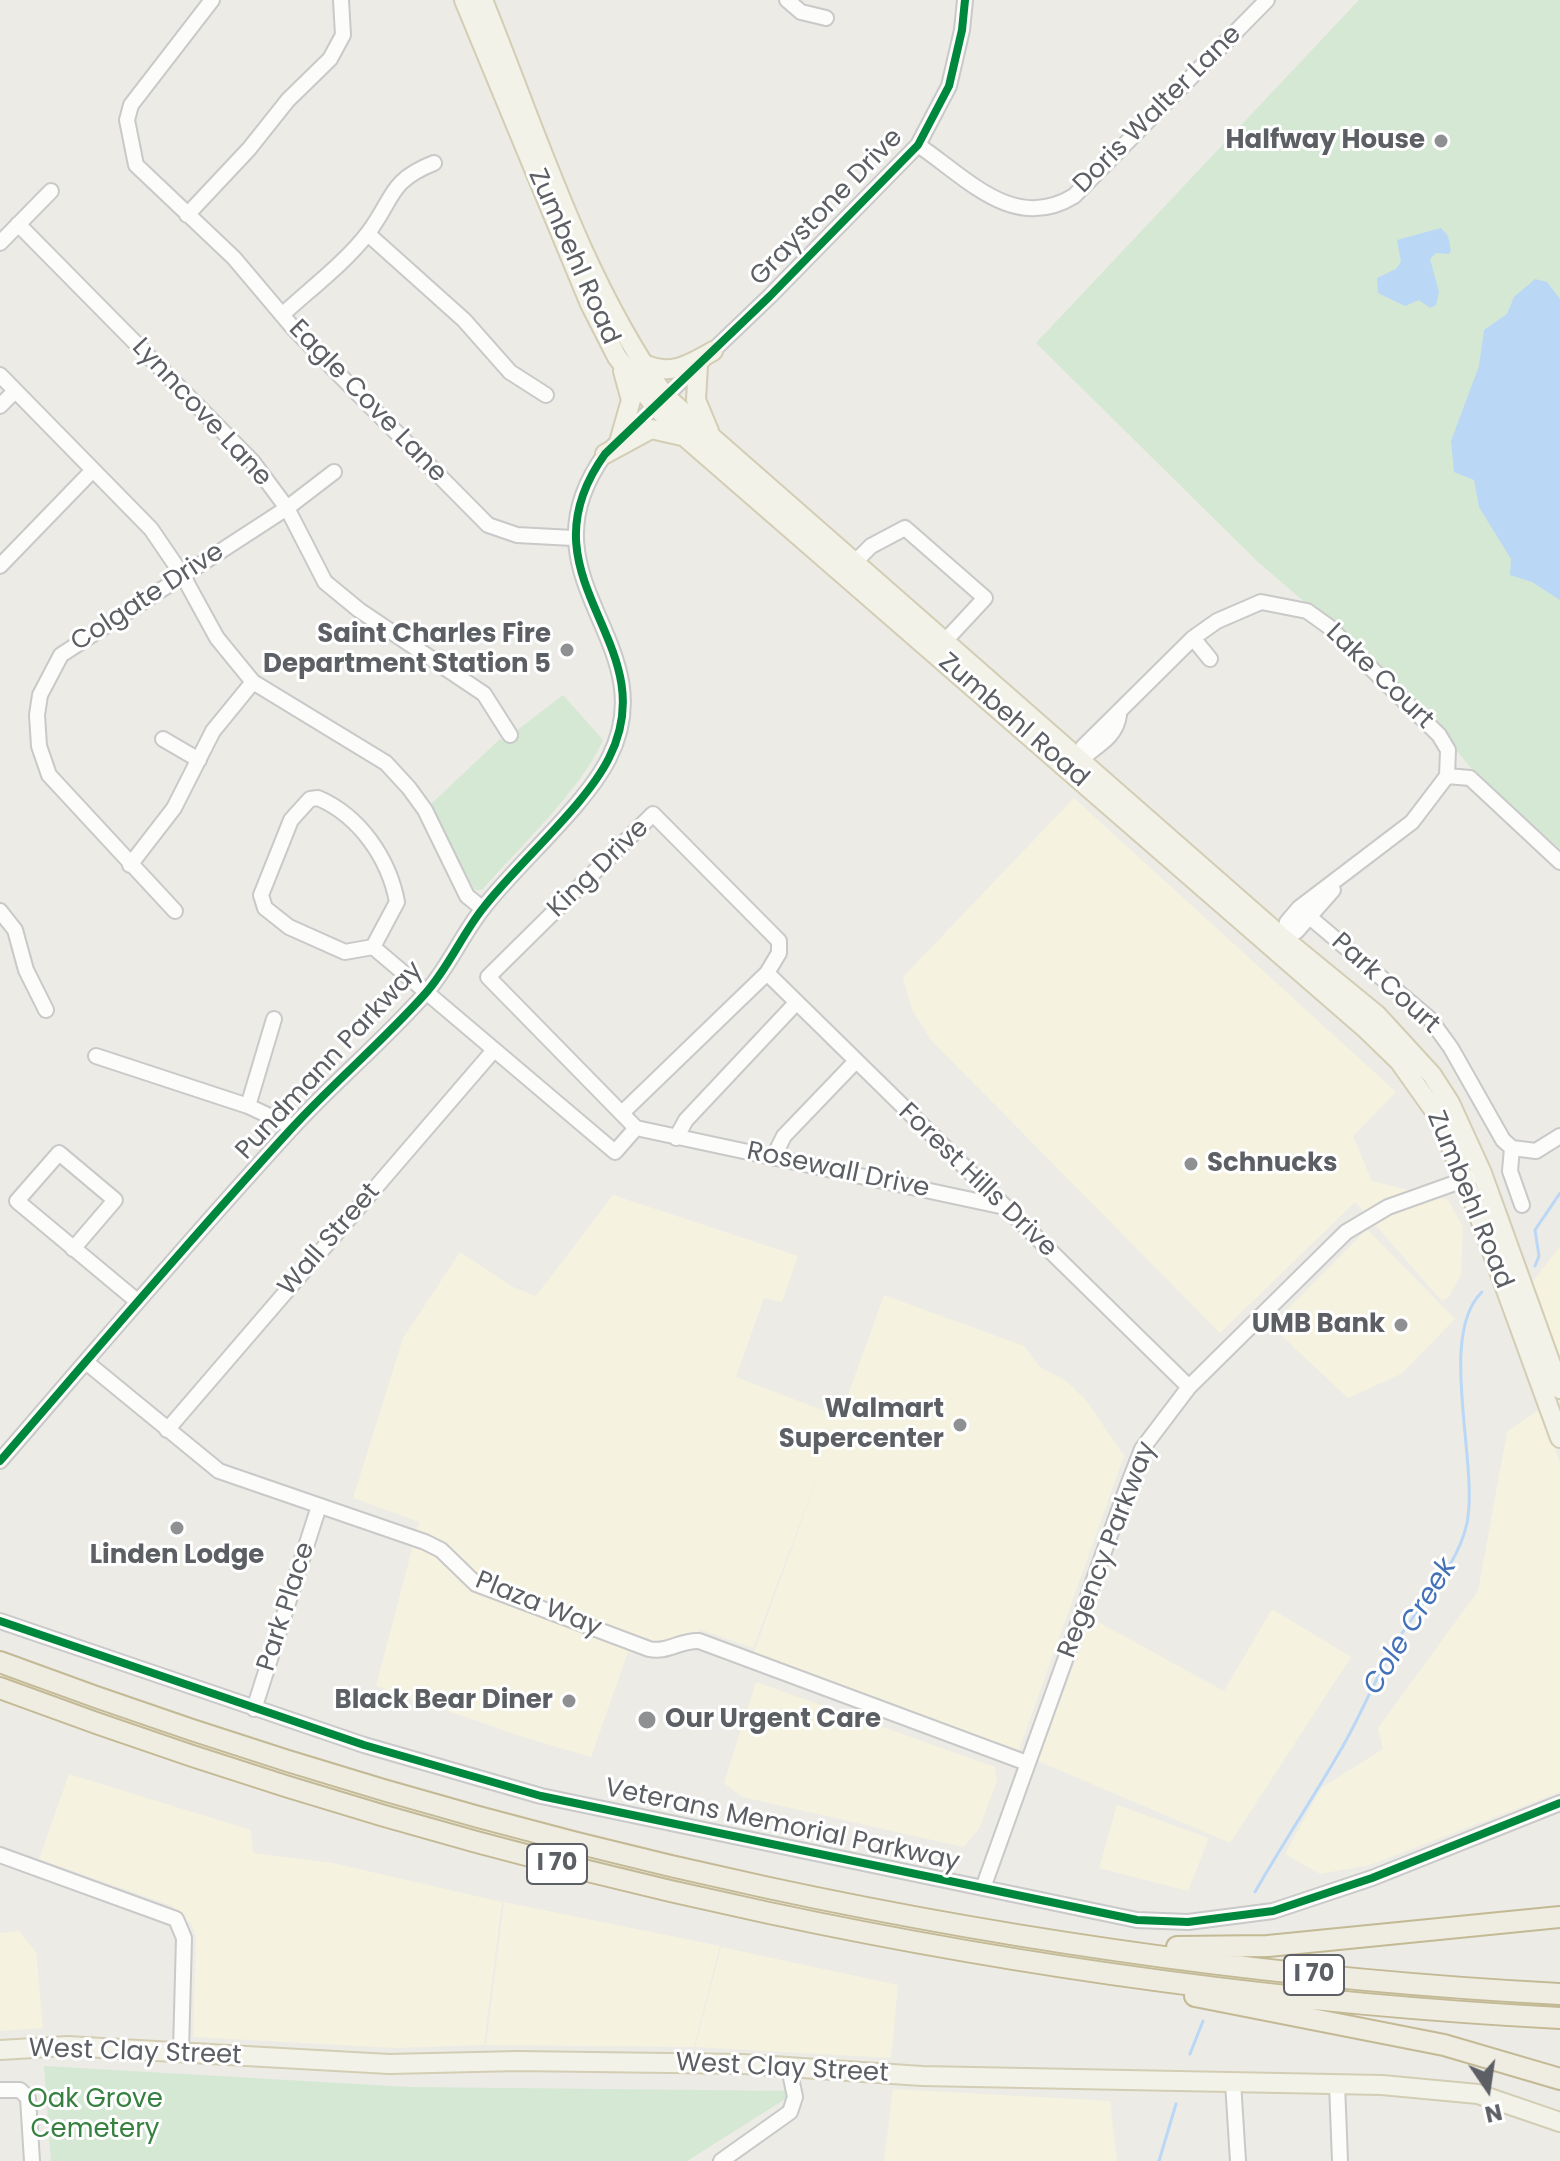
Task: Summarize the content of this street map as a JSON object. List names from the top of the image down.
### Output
{
  "streets": {
    "highway": ["I 70"],
    "main road": ["Zumbehl Road", "West Clay Street"],
    "street": [
      "Doris Walter Lane",
      "Graystone Drive",
      "Eagle Cove Lane",
      "Lynncove Lane",
      "Colgate Drive",
      "Lake Court",
      "King Drive",
      "Park Court",
      "Pundmann Parkway",
      "Rosewall Drive",
      "Forest Hills Drive",
      "Wall Street",
      "Regency Parkway",
      "Plaza Way",
      "Park Place",
      "Veterans Memorial Parkway"
    ]
  },
  "crossings": [
    ["Doris Walter Lane", "Graystone Drive"],
    ["Graystone Drive", "Zumbehl Road"],
    ["Graystone Drive", "Pundmann Parkway"],
    ["Zumbehl Road", "Lake Court"],
    ["Zumbehl Road", "Pundmann Parkway"],
    ["Zumbehl Road", "Regency Parkway"],
    ["Eagle Cove Lane", "Pundmann Parkway"],
    ["Lynncove Lane", "Colgate Drive"],
    ["King Drive", "Forest Hills Drive"],
    ["Pundmann Parkway", "Plaza Way"],
    ["Rosewall Drive", "Forest Hills Drive"],
    ["Forest Hills Drive", "Regency Parkway"],
    ["Wall Street", "Plaza Way"],
    ["Regency Parkway", "Plaza Way"],
    ["Regency Parkway", "Veterans Memorial Parkway"],
    ["Plaza Way", "Park Place"],
    ["Park Place", "Veterans Memorial Parkway"]
  ],
  "water": ["Cole Creek"],
  "parks": ["Oak Grove Cemetery"],
  "places": [
    "Halfway House",
    "Saint Charles Fire Department Station 5",
    "Schnucks",
    "UMB Bank",
    "Walmart Supercenter",
    "Linden Lodge",
    "Black Bear Diner",
    "Our Urgent Care"
  ],
  "north": "bottom"
}
